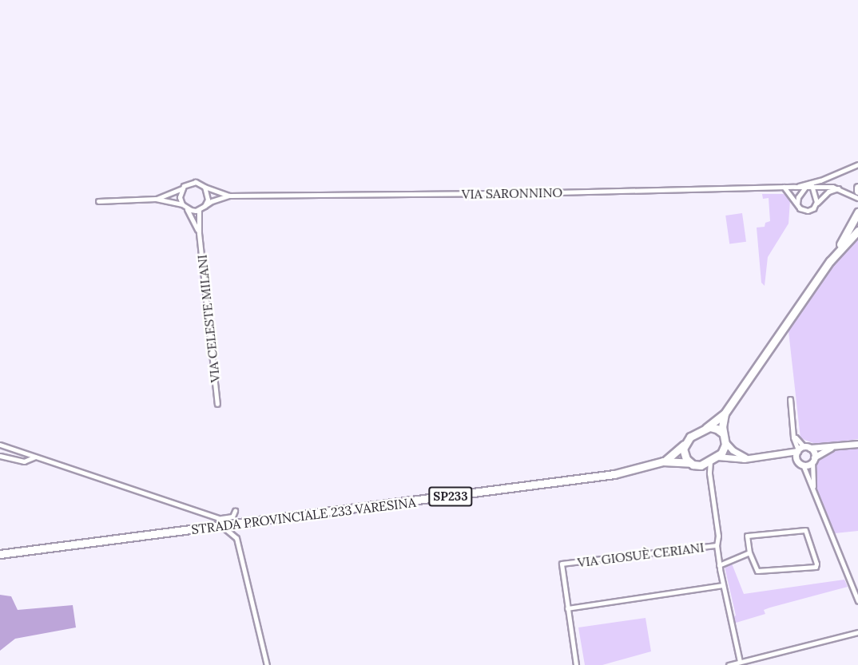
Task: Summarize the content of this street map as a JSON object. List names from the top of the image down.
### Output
{
  "streets": {
    "main road": ["SP233", "STRADA PROVINCIALE 233 VARESINA"],
    "street": ["VIA SARONNINO", "VIA CELESTE MILANI", "VIA GIOSUÈ CERIANI"]
  },
  "crossings": [
    ["VIA SARONNINO", "VIA CELESTE MILANI"],
    ["SP233", "STRADA PROVINCIALE 233 VARESINA"]
  ]
}
